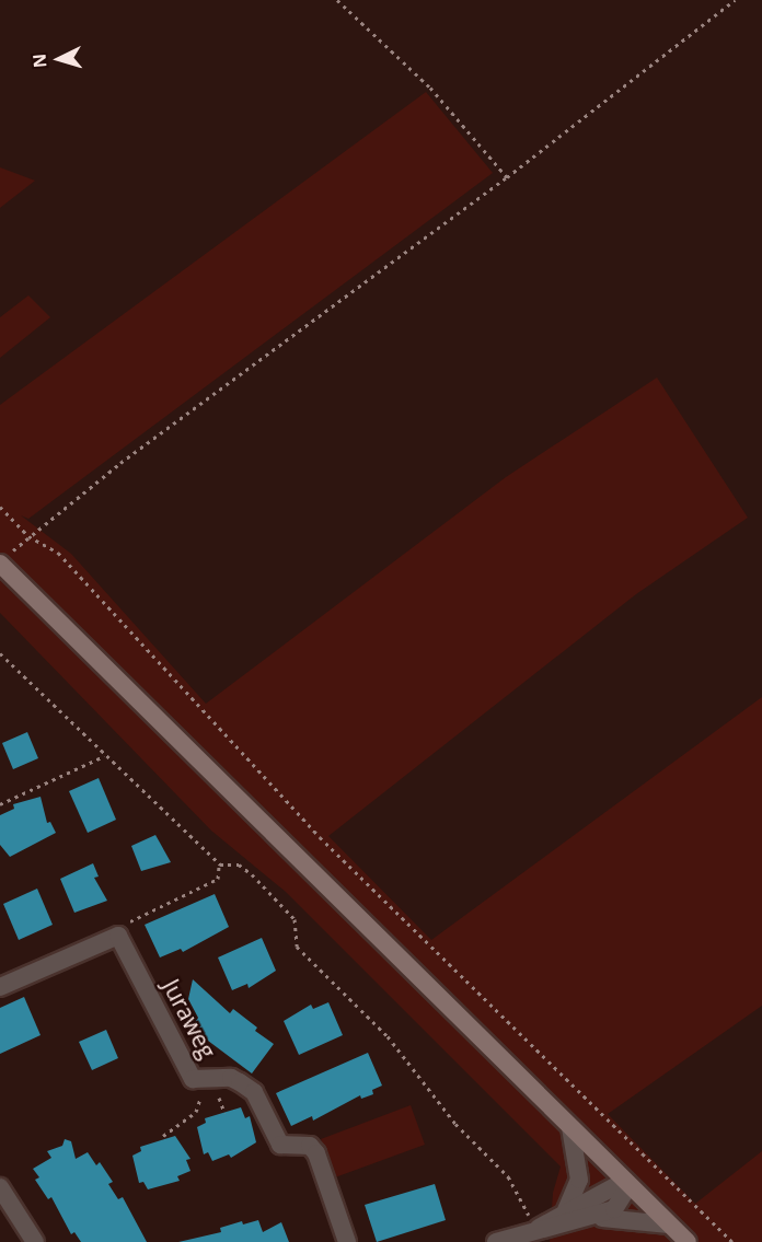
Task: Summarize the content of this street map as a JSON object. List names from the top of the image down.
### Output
{
  "streets": {
    "street": ["Juraweg"]
  },
  "north": "left"
}
